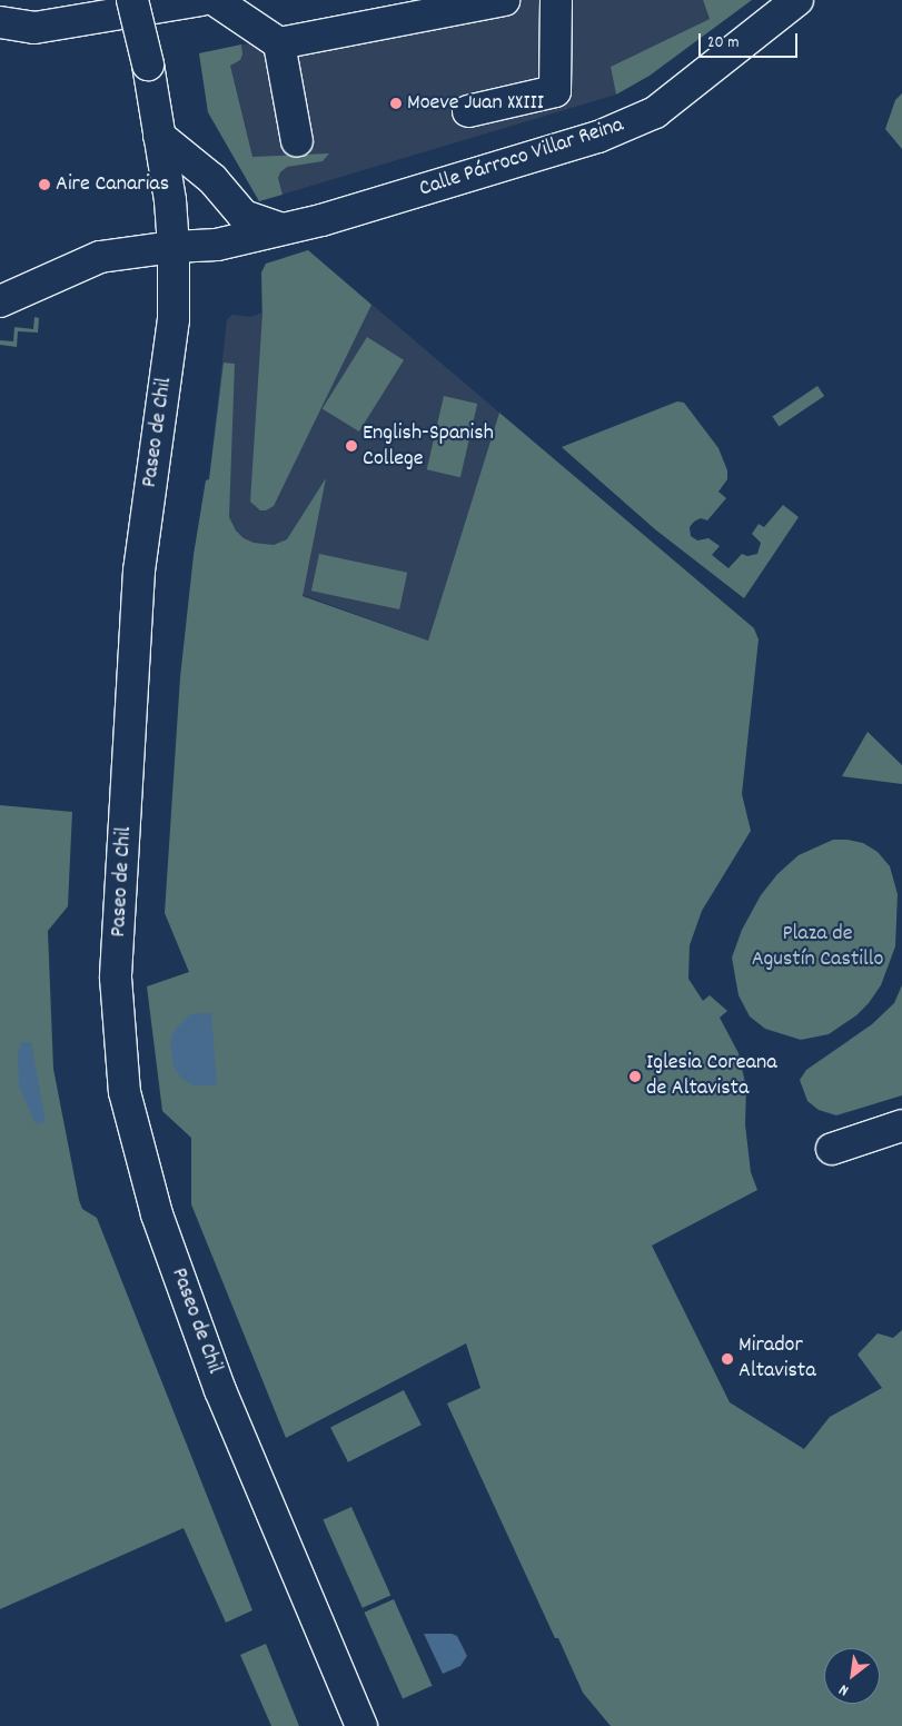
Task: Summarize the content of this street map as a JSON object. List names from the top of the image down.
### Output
{
  "streets": {
    "street": ["Calle Párroco Villar Reina", "Paseo de Chil"]
  },
  "crossings": [
    ["Calle Párroco Villar Reina", "Paseo de Chil"]
  ],
  "parks": ["Plaza de Agustín Castillo"],
  "places": [
    "Moeve Juan XXIII",
    "Aire Canarias",
    "English-Spanish College",
    "Iglesia Coreana de Altavista",
    "Mirador Altavista"
  ],
  "scale_bar": "20 m",
  "north": "bottom left"
}
